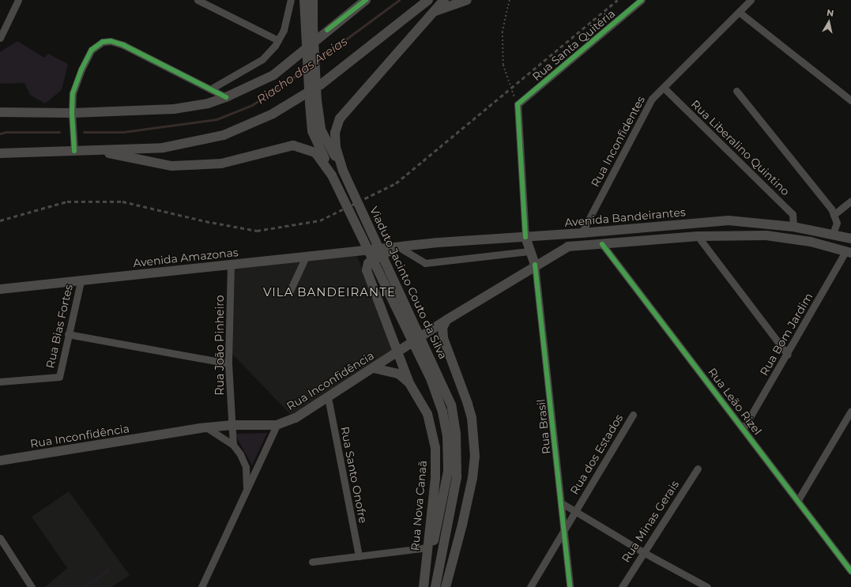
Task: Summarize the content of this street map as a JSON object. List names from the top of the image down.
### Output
{
  "streets": {
    "main road": [
      "Avenida Bandeirantes",
      "Avenida Amazonas",
      "Viaduto Jacinto Couto da Silva",
      "Rua Inconfidência",
      "Rua Nova Canaã"
    ],
    "street": [
      "Rua Santa Quitéria",
      "Rua Inconfidentes",
      "Rua Liberalino Quintino",
      "Rua Bias Fortes",
      "Rua Bom Jardim",
      "Rua João Pinheiro",
      "Rua Leão Rizel",
      "Rua Brasil",
      "Rua dos Estados",
      "Rua Santo Onofre",
      "Rua Minas Gerais"
    ]
  },
  "crossings": [
    ["Rua Inconfidentes", "Rua Liberalino Quintino"],
    ["Rua Inconfidentes", "Avenida Bandeirantes"],
    ["Rua Liberalino Quintino", "Avenida Bandeirantes"],
    ["Avenida Bandeirantes", "Avenida Amazonas"],
    ["Avenida Bandeirantes", "Rua Nova Canaã"],
    ["Avenida Amazonas", "Rua Bias Fortes"],
    ["Avenida Amazonas", "Rua João Pinheiro"],
    ["Viaduto Jacinto Couto da Silva", "Rua Nova Canaã"],
    ["Rua Bom Jardim", "Rua Leão Rizel"],
    ["Rua João Pinheiro", "Rua Inconfidência"],
    ["Rua Inconfidência", "Rua Leão Rizel"],
    ["Rua Inconfidência", "Rua Brasil"],
    ["Rua Inconfidência", "Rua Santo Onofre"],
    ["Rua Inconfidência", "Rua Nova Canaã"],
    ["Rua Brasil", "Rua dos Estados"]
  ],
  "districts": ["VILA BANDEIRANTE"],
  "water": ["Riacho das Areias"],
  "north": "top"
}
